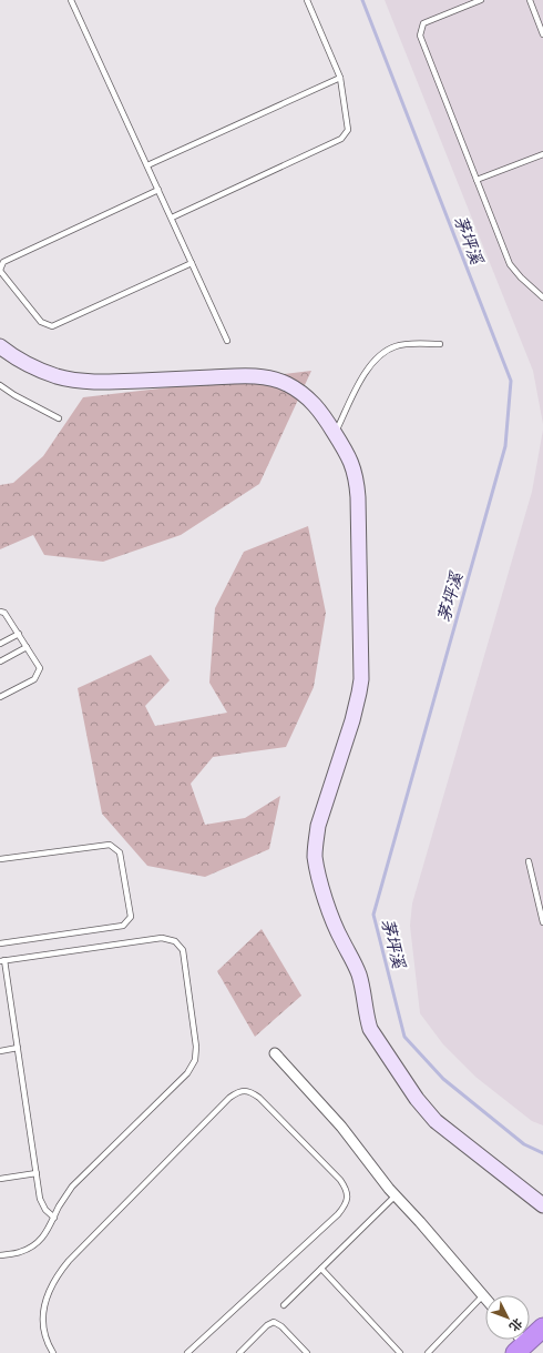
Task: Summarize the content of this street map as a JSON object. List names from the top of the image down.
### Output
{
  "water": ["茅坪溪"],
  "north": "bottom right"
}
